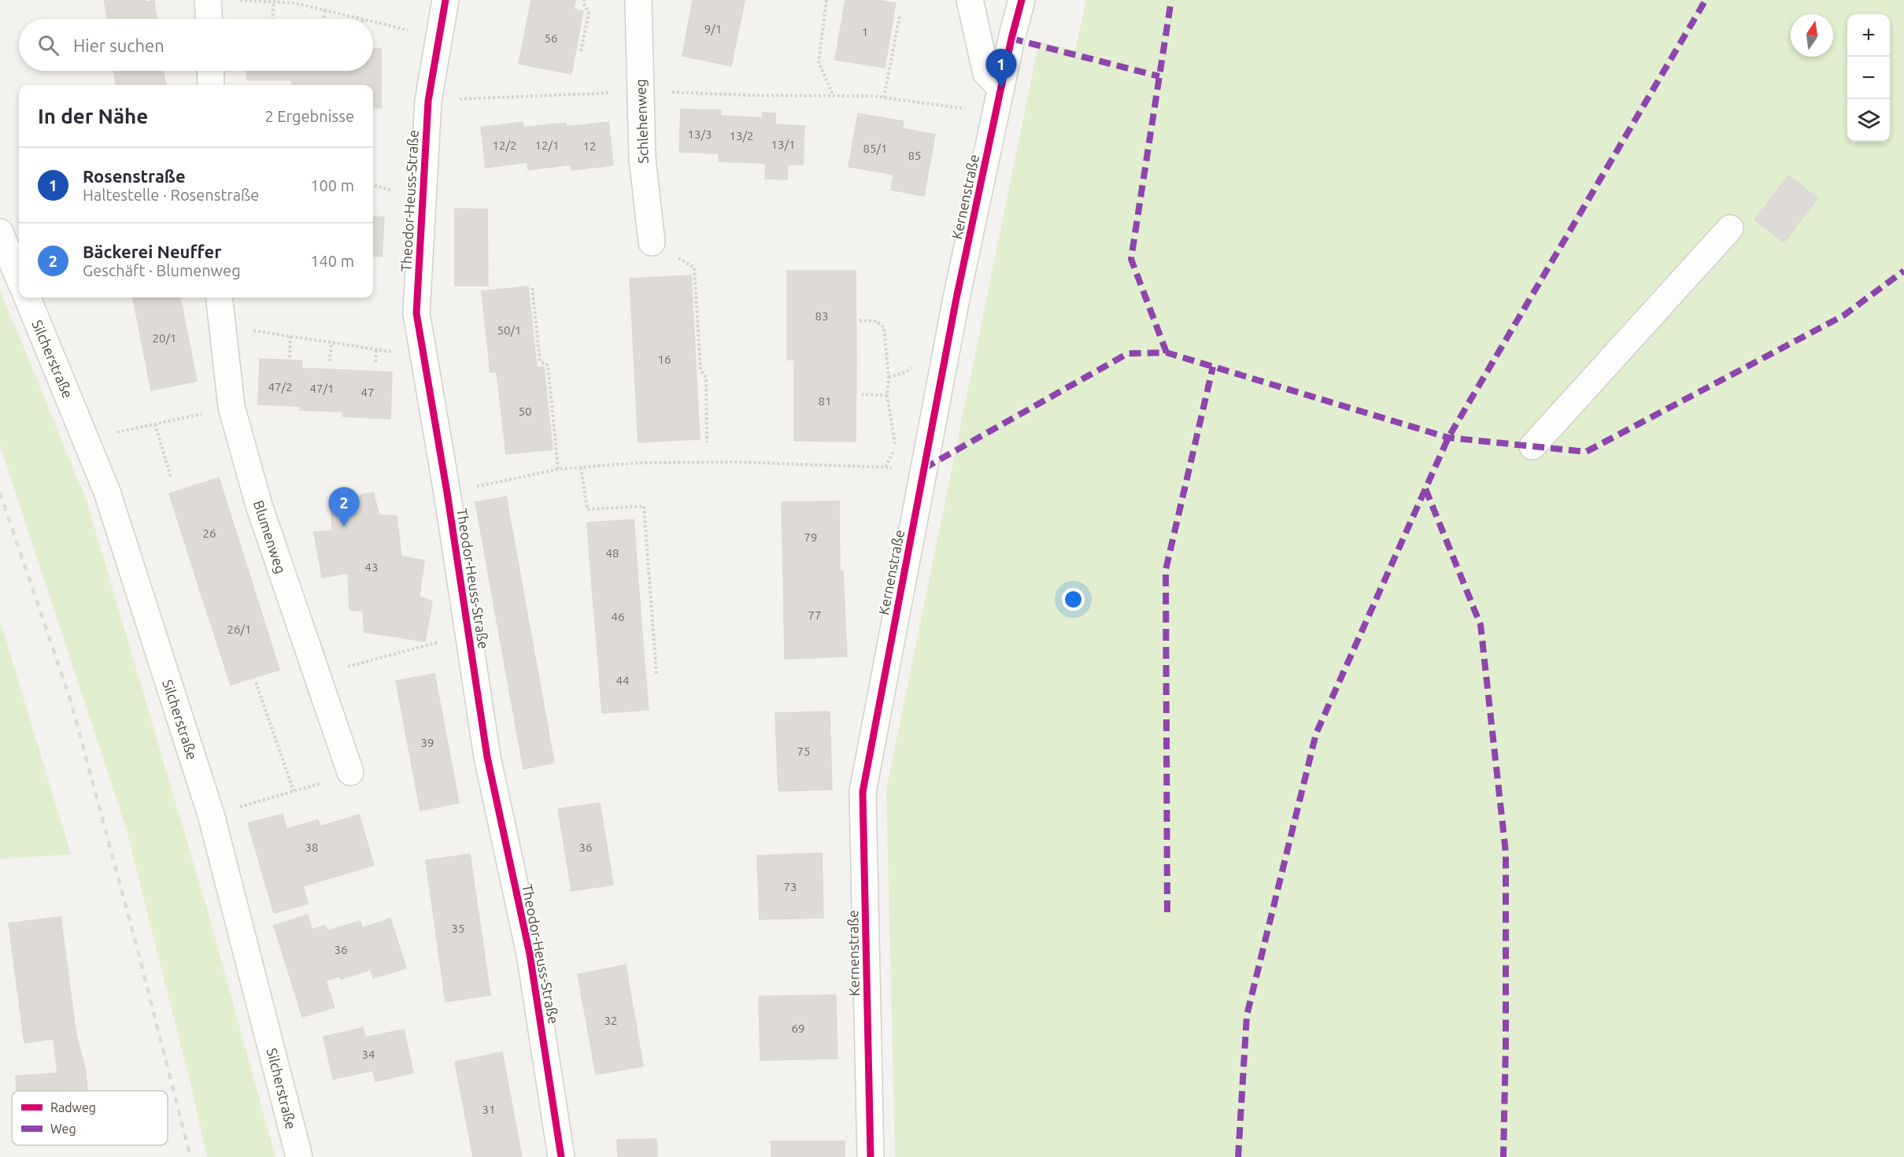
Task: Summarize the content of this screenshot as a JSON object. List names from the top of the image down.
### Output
{
  "streets": {
    "street": [
      "Schlehenweg",
      "Kernenstraße",
      "Theodor-Heuss-Straße",
      "Silcherstraße",
      "Blumenweg"
    ]
  },
  "house_numbers": [
    "9/1",
    "1",
    "56",
    "13/3",
    "13/2",
    "13/1",
    "12/2",
    "12/1",
    "12",
    "85/1",
    "85",
    "83",
    "50/1",
    "20/1",
    "16",
    "47/2",
    "47/1",
    "47",
    "81",
    "50",
    "26",
    "79",
    "48",
    "43",
    "77",
    "46",
    "26/1",
    "44",
    "39",
    "75",
    "38",
    "36",
    "73",
    "35",
    "36",
    "32",
    "69",
    "34",
    "31"
  ],
  "legend": ["Radweg", "Weg"],
  "north": "top",
  "page": {
    "map_buttons": ["+", "−"],
    "search": "Hier suchen",
    "pins": ["1", "2"],
    "heading": ["In der Nähe", "2 Ergebnisse"],
    "list": [
      {
        "mark": "1",
        "name": "Rosenstraße",
        "note": "Haltestelle · Rosenstraße",
        "value": "100 m"
      },
      {
        "mark": "2",
        "name": "Bäckerei Neuffer",
        "note": "Geschäft · Blumenweg",
        "value": "140 m"
      }
    ]
  }
}
